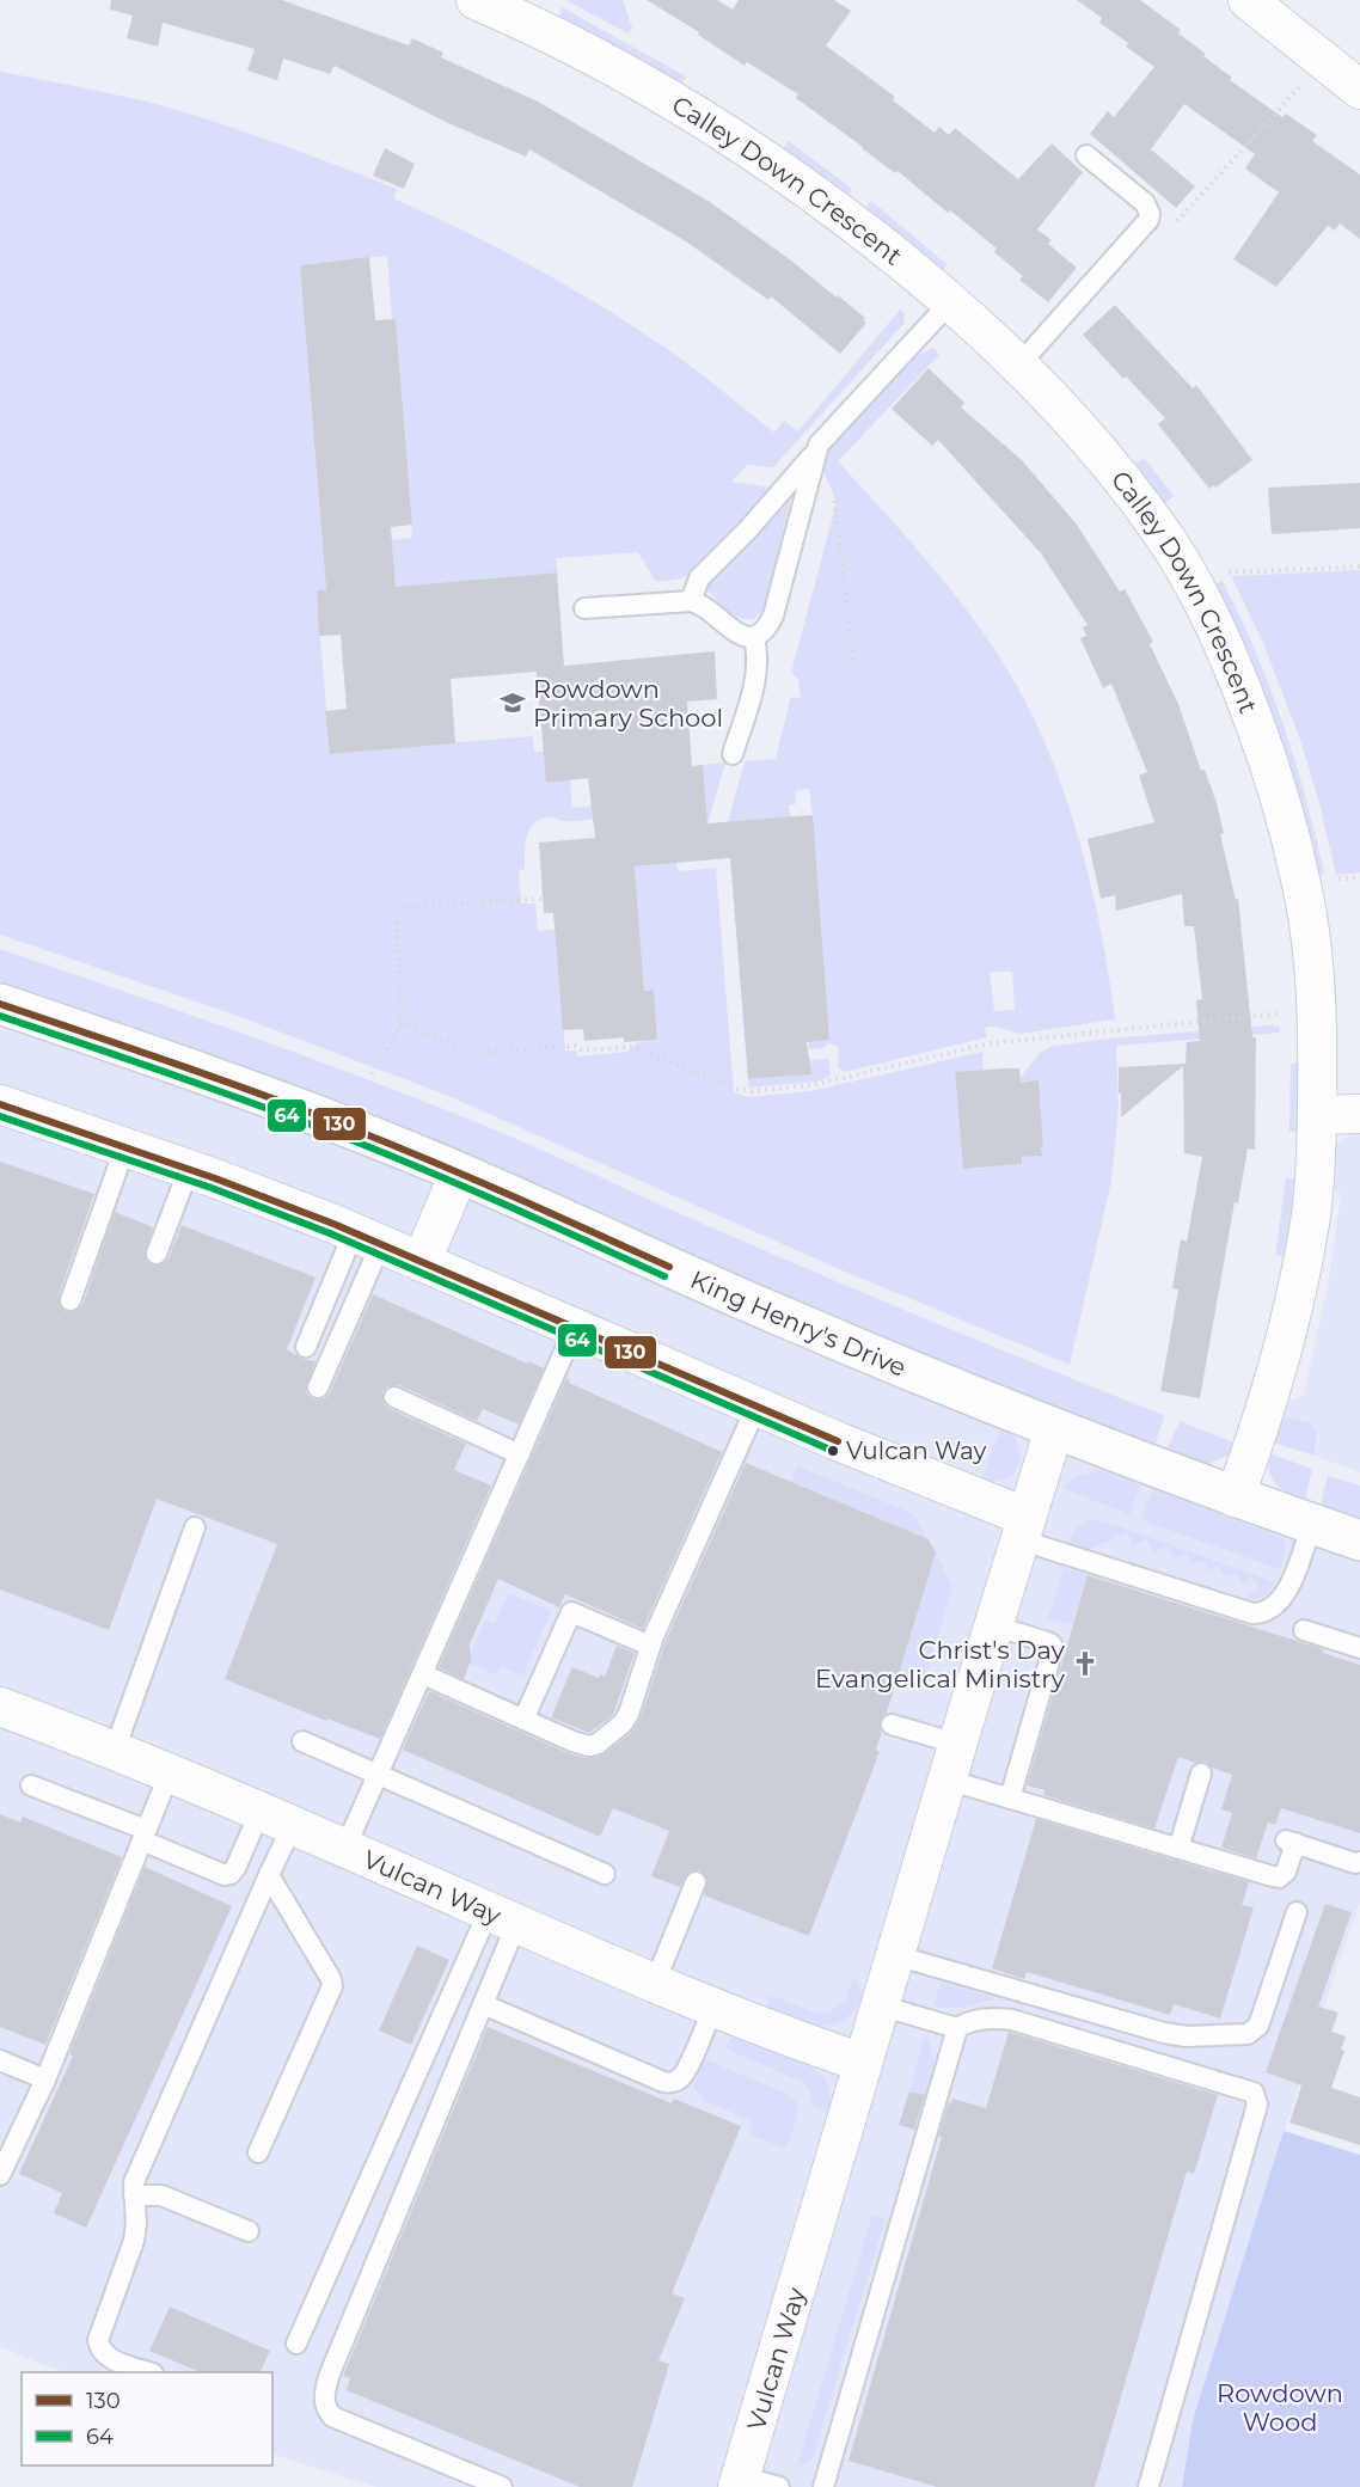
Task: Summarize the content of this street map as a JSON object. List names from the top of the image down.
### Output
{
  "streets": {
    "street": ["Calley Down Crescent", "King Henry's Drive", "Vulcan Way"]
  },
  "crossings": [
    ["Calley Down Crescent", "King Henry's Drive"],
    ["King Henry's Drive", "Vulcan Way"]
  ],
  "parks": ["Rowdown Wood"],
  "places": {
    "school or university": ["Rowdown Primary School"],
    "other": ["Vulcan Way"],
    "church": ["Christ's Day Evangelical Ministry"]
  },
  "lines": ["transit line 130", "transit line 64"],
  "legend": ["130", "64"]
}
